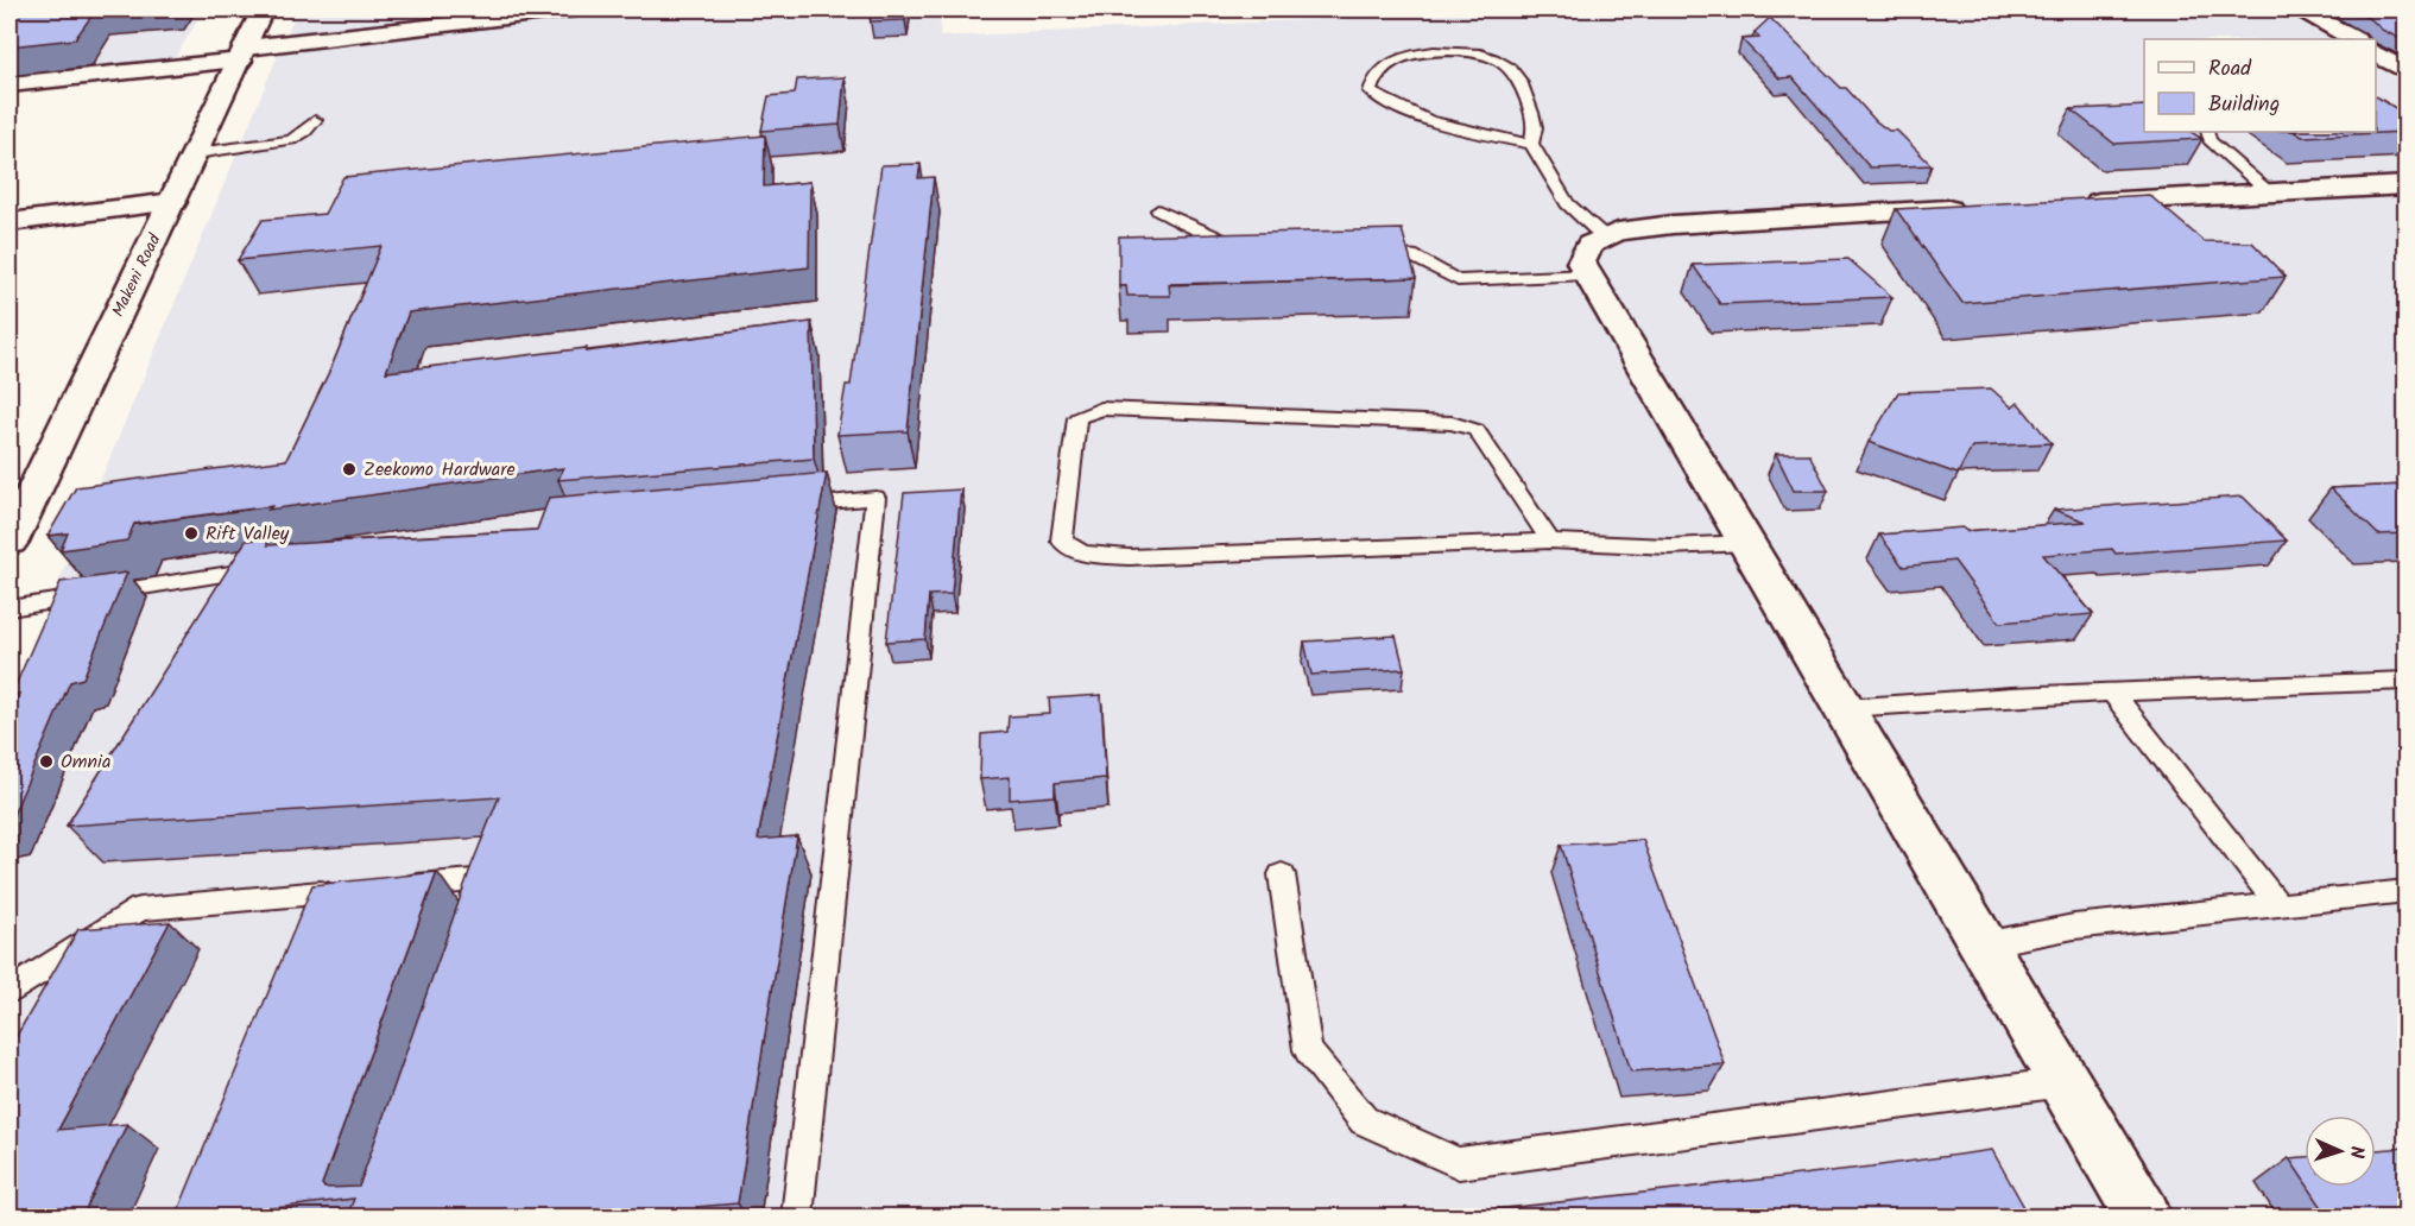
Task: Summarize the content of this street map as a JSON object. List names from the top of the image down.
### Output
{
  "streets": {
    "street": ["Makeni Road"]
  },
  "places": ["Zeekomo Hardware", "Rift Valley", "Omnia"],
  "legend": ["Road", "Building"],
  "north": "right"
}
